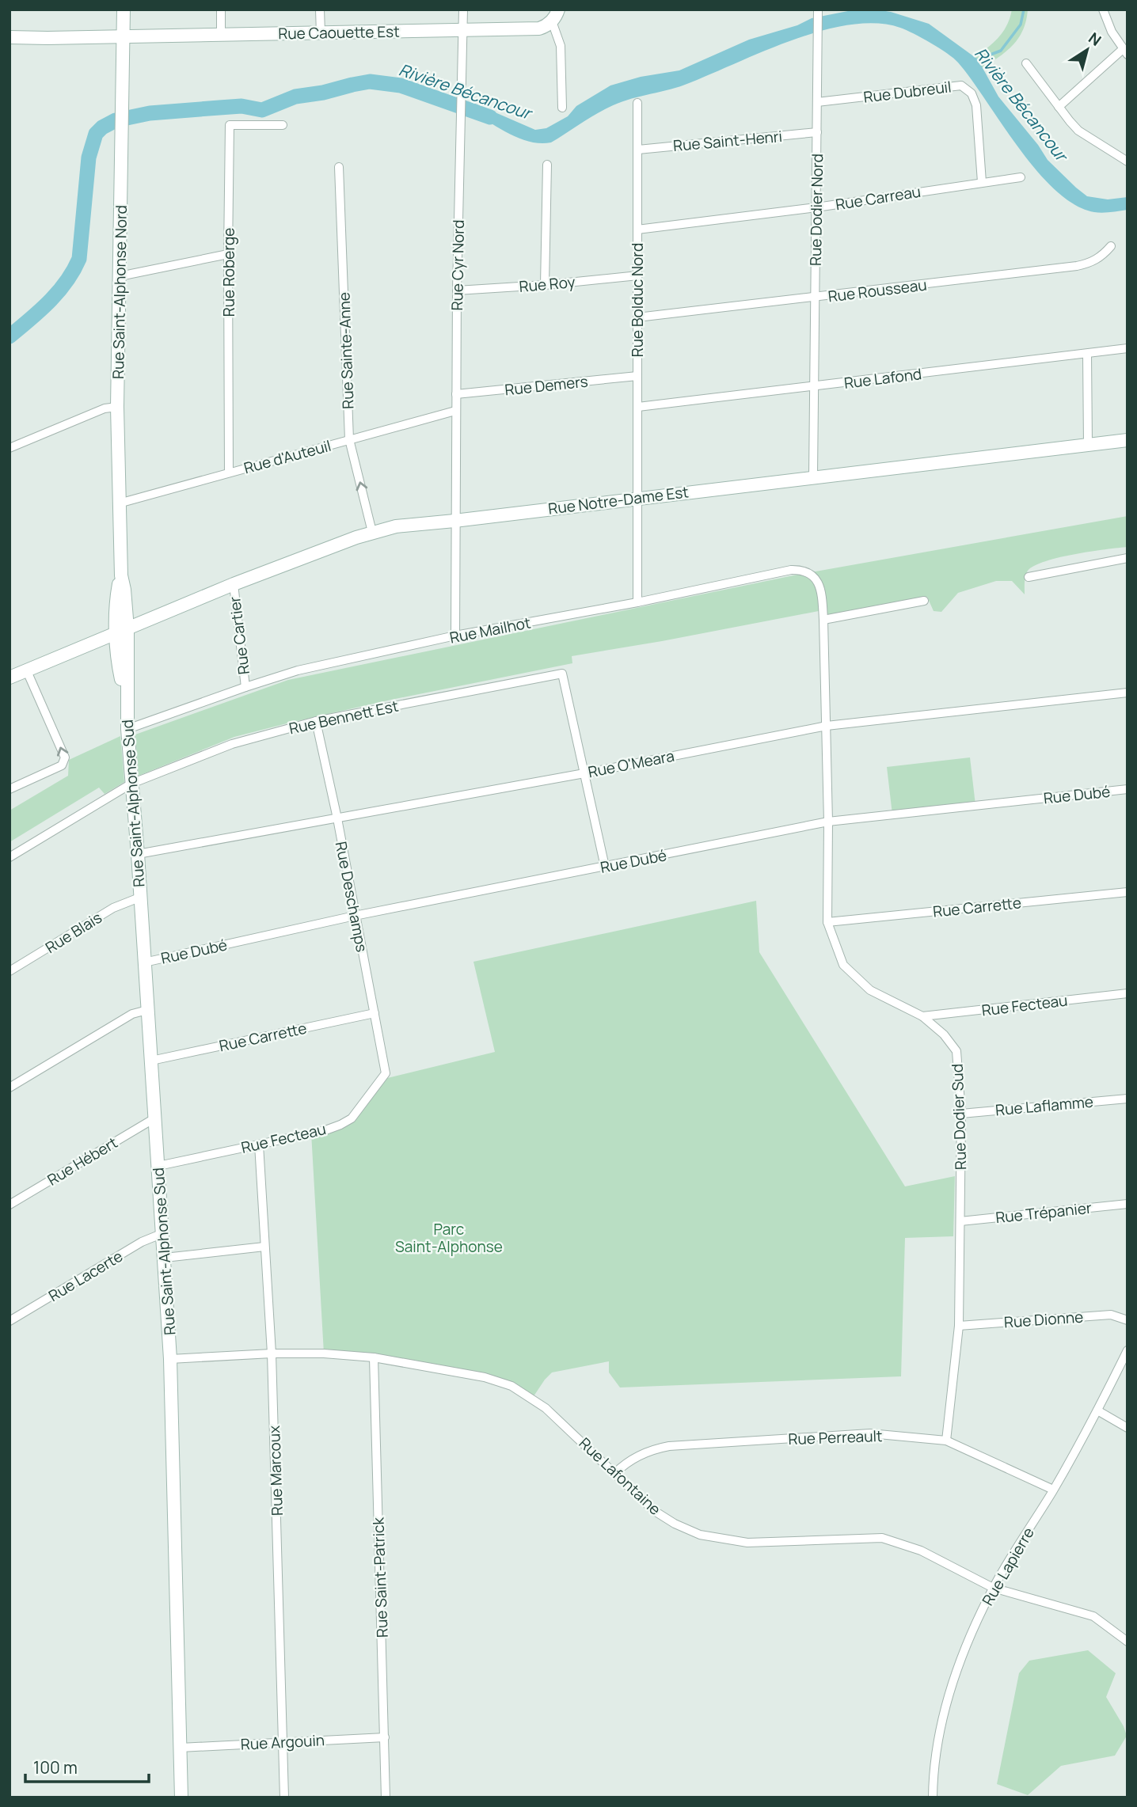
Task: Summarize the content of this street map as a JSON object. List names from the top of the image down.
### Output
{
  "streets": {
    "main road": [
      "Rue Caouette Est",
      "Rue Saint-Alphonse Nord",
      "Rue Notre-Dame Est",
      "Rue Saint-Alphonse Sud"
    ],
    "street": [
      "Rue Dubreuil",
      "Rue Saint-Henri",
      "Rue Carreau",
      "Rue Dodier Nord",
      "Rue Cyr Nord",
      "Rue Roberge",
      "Rue Roy",
      "Rue Rousseau",
      "Rue Bolduc Nord",
      "Rue Sainte-Anne",
      "Rue Lafond",
      "Rue Demers",
      "Rue d'Auteuil",
      "Rue Mailhot",
      "Rue Cartier",
      "Rue Bennett Est",
      "Rue O'Meara",
      "Rue Dubé",
      "Rue Deschamps",
      "Rue Carrette",
      "Rue Blais",
      "Rue Fecteau",
      "Rue Laflamme",
      "Rue Dodier Sud",
      "Rue Hébert",
      "Rue Trépanier",
      "Rue Lacerte",
      "Rue Dionne",
      "Rue Perreault",
      "Rue Marcoux",
      "Rue Lafontaine",
      "Rue Lapierre",
      "Rue Saint-Patrick",
      "Rue Argouin"
    ]
  },
  "crossings": [
    ["Rue Caouette Est", "Rue Cyr Nord"],
    ["Rue Caouette Est", "Rue Saint-Alphonse Nord"],
    ["Rue Dubreuil", "Rue Carreau"],
    ["Rue Dubreuil", "Rue Dodier Nord"],
    ["Rue Saint-Henri", "Rue Dodier Nord"],
    ["Rue Saint-Henri", "Rue Bolduc Nord"],
    ["Rue Carreau", "Rue Dodier Nord"],
    ["Rue Carreau", "Rue Bolduc Nord"],
    ["Rue Dodier Nord", "Rue Rousseau"],
    ["Rue Dodier Nord", "Rue Lafond"],
    ["Rue Dodier Nord", "Rue Notre-Dame Est"],
    ["Rue Cyr Nord", "Rue Roy"],
    ["Rue Cyr Nord", "Rue Demers"],
    ["Rue Cyr Nord", "Rue d'Auteuil"],
    ["Rue Cyr Nord", "Rue Notre-Dame Est"],
    ["Rue Cyr Nord", "Rue Mailhot"],
    ["Rue Roberge", "Rue d'Auteuil"],
    ["Rue Roy", "Rue Bolduc Nord"],
    ["Rue Rousseau", "Rue Bolduc Nord"],
    ["Rue Saint-Alphonse Nord", "Rue d'Auteuil"],
    ["Rue Saint-Alphonse Nord", "Rue Notre-Dame Est"],
    ["Rue Saint-Alphonse Nord", "Rue Saint-Alphonse Sud"],
    ["Rue Bolduc Nord", "Rue Lafond"],
    ["Rue Bolduc Nord", "Rue Demers"],
    ["Rue Bolduc Nord", "Rue Notre-Dame Est"],
    ["Rue Bolduc Nord", "Rue Mailhot"],
    ["Rue Sainte-Anne", "Rue d'Auteuil"],
    ["Rue Sainte-Anne", "Rue Notre-Dame Est"],
    ["Rue Notre-Dame Est", "Rue Cartier"],
    ["Rue Notre-Dame Est", "Rue Saint-Alphonse Sud"],
    ["Rue Mailhot", "Rue Cartier"],
    ["Rue Mailhot", "Rue Saint-Alphonse Sud"],
    ["Rue Mailhot", "Rue Dodier Sud"],
    ["Rue Bennett Est", "Rue O'Meara"],
    ["Rue Bennett Est", "Rue Saint-Alphonse Sud"],
    ["Rue Bennett Est", "Rue Deschamps"],
    ["Rue O'Meara", "Rue Saint-Alphonse Sud"],
    ["Rue O'Meara", "Rue Deschamps"],
    ["Rue O'Meara", "Rue Dodier Sud"],
    ["Rue Dubé", "Rue Saint-Alphonse Sud"],
    ["Rue Dubé", "Rue Deschamps"],
    ["Rue Dubé", "Rue Dodier Sud"],
    ["Rue Saint-Alphonse Sud", "Rue Carrette"],
    ["Rue Saint-Alphonse Sud", "Rue Blais"],
    ["Rue Saint-Alphonse Sud", "Rue Fecteau"],
    ["Rue Saint-Alphonse Sud", "Rue Hébert"],
    ["Rue Saint-Alphonse Sud", "Rue Lacerte"],
    ["Rue Saint-Alphonse Sud", "Rue Lafontaine"],
    ["Rue Saint-Alphonse Sud", "Rue Argouin"],
    ["Rue Deschamps", "Rue Carrette"],
    ["Rue Deschamps", "Rue Fecteau"],
    ["Rue Carrette", "Rue Dodier Sud"],
    ["Rue Fecteau", "Rue Dodier Sud"],
    ["Rue Fecteau", "Rue Marcoux"],
    ["Rue Laflamme", "Rue Dodier Sud"],
    ["Rue Dodier Sud", "Rue Trépanier"],
    ["Rue Dodier Sud", "Rue Dionne"],
    ["Rue Dodier Sud", "Rue Perreault"],
    ["Rue Perreault", "Rue Lafontaine"],
    ["Rue Perreault", "Rue Lapierre"],
    ["Rue Marcoux", "Rue Lafontaine"],
    ["Rue Marcoux", "Rue Argouin"],
    ["Rue Lafontaine", "Rue Lapierre"],
    ["Rue Lafontaine", "Rue Saint-Patrick"],
    ["Rue Saint-Patrick", "Rue Argouin"]
  ],
  "water": ["Rivière Bécancour"],
  "parks": ["Parc Saint-Alphonse"],
  "scale_bar": "100 m",
  "north": "top right"
}
